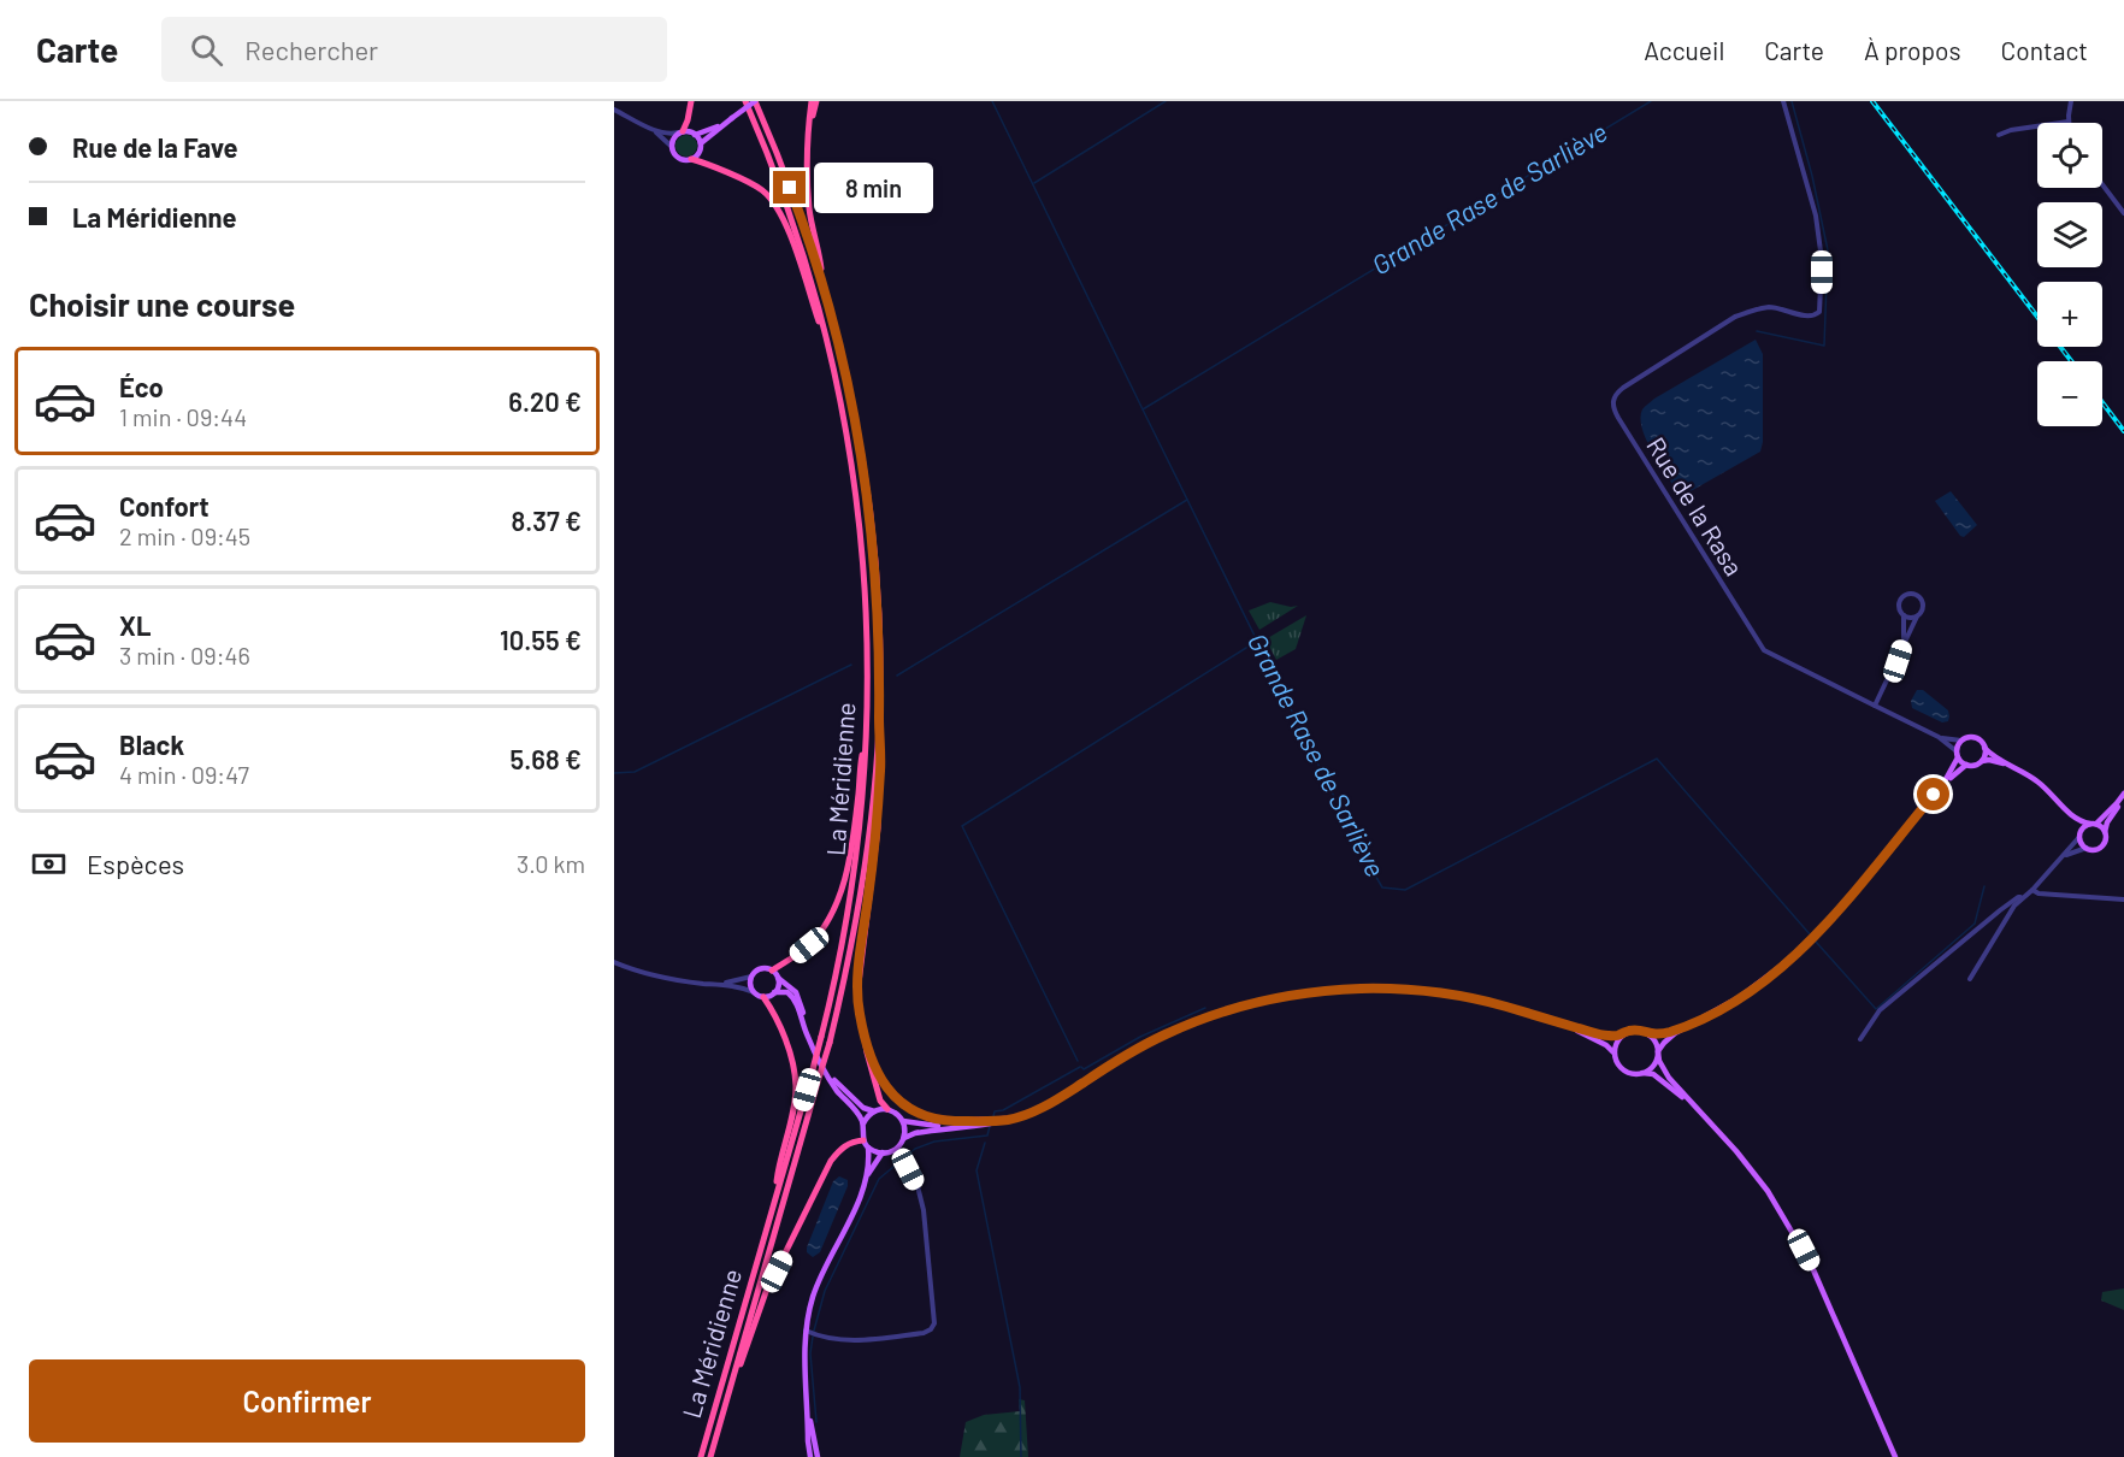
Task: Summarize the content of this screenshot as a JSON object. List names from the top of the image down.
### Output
{
  "streets": {
    "highway": ["La Méridienne"],
    "street": ["Rue de la Rasa"]
  },
  "water": ["Grande Rase de Sarliève"],
  "page": {
    "header": "Carte",
    "search": "Rechercher",
    "nav": [
      "Accueil",
      "Carte",
      "À propos",
      "Contact"
    ],
    "banner": ["Rue de la Fave", "La Méridienne"],
    "map_buttons": ["+", "−"],
    "bubble": "8 min",
    "heading": "Choisir une course",
    "list": [
      {
        "name": "Éco",
        "note": "1 min · 09:44",
        "value": "6.20 €"
      },
      {
        "name": "Confort",
        "note": "2 min · 09:45",
        "value": "8.37 €"
      },
      {
        "name": "XL",
        "note": "3 min · 09:46",
        "value": "10.55 €"
      },
      {
        "name": "Black",
        "note": "4 min · 09:47",
        "value": "5.68 €"
      }
    ],
    "pay": ["Espèces", "3.0 km"],
    "buttons": "Confirmer"
  }
}
